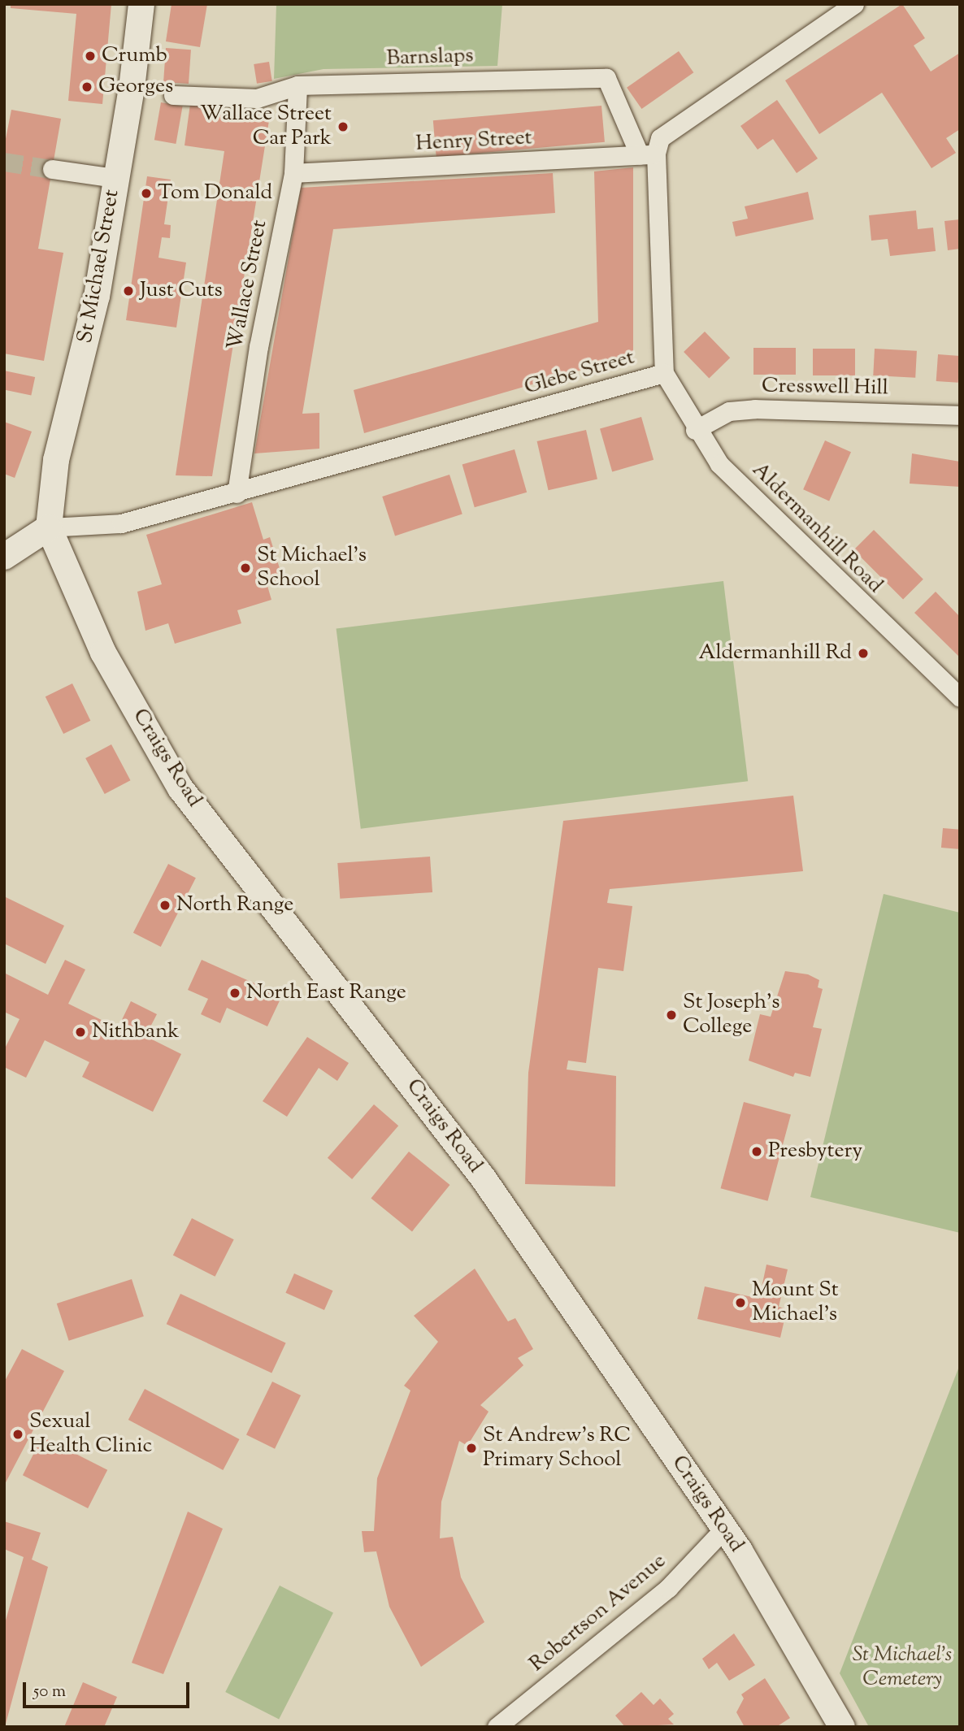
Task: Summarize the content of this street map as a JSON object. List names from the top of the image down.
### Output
{
  "streets": {
    "street": [
      "Barnslaps",
      "Henry Street",
      "St Michael Street",
      "Wallace Street",
      "Glebe Street",
      "Cresswell Hill",
      "Aldermanhill Road",
      "Craigs Road",
      "Robertson Avenue"
    ]
  },
  "crossings": [
    ["Barnslaps", "Henry Street"],
    ["Barnslaps", "Wallace Street"],
    ["Barnslaps", "Glebe Street"],
    ["Henry Street", "Wallace Street"],
    ["Henry Street", "Glebe Street"],
    ["St Michael Street", "Glebe Street"],
    ["St Michael Street", "Craigs Road"],
    ["Wallace Street", "Glebe Street"],
    ["Glebe Street", "Aldermanhill Road"],
    ["Glebe Street", "Craigs Road"],
    ["Cresswell Hill", "Aldermanhill Road"],
    ["Craigs Road", "Robertson Avenue"]
  ],
  "parks": ["St Michael's Cemetery"],
  "places": [
    "Crumb",
    "Georges",
    "Wallace Street Car Park",
    "Tom Donald",
    "Just Cuts",
    "St Michael's School",
    "Aldermanhill Rd",
    "North Range",
    "North East Range",
    "St Joseph's College",
    "Nithbank",
    "Presbytery",
    "Mount St Michael's",
    "Sexual Health Clinic",
    "St Andrew's RC Primary School"
  ],
  "scale_bar": "50 m"
}
